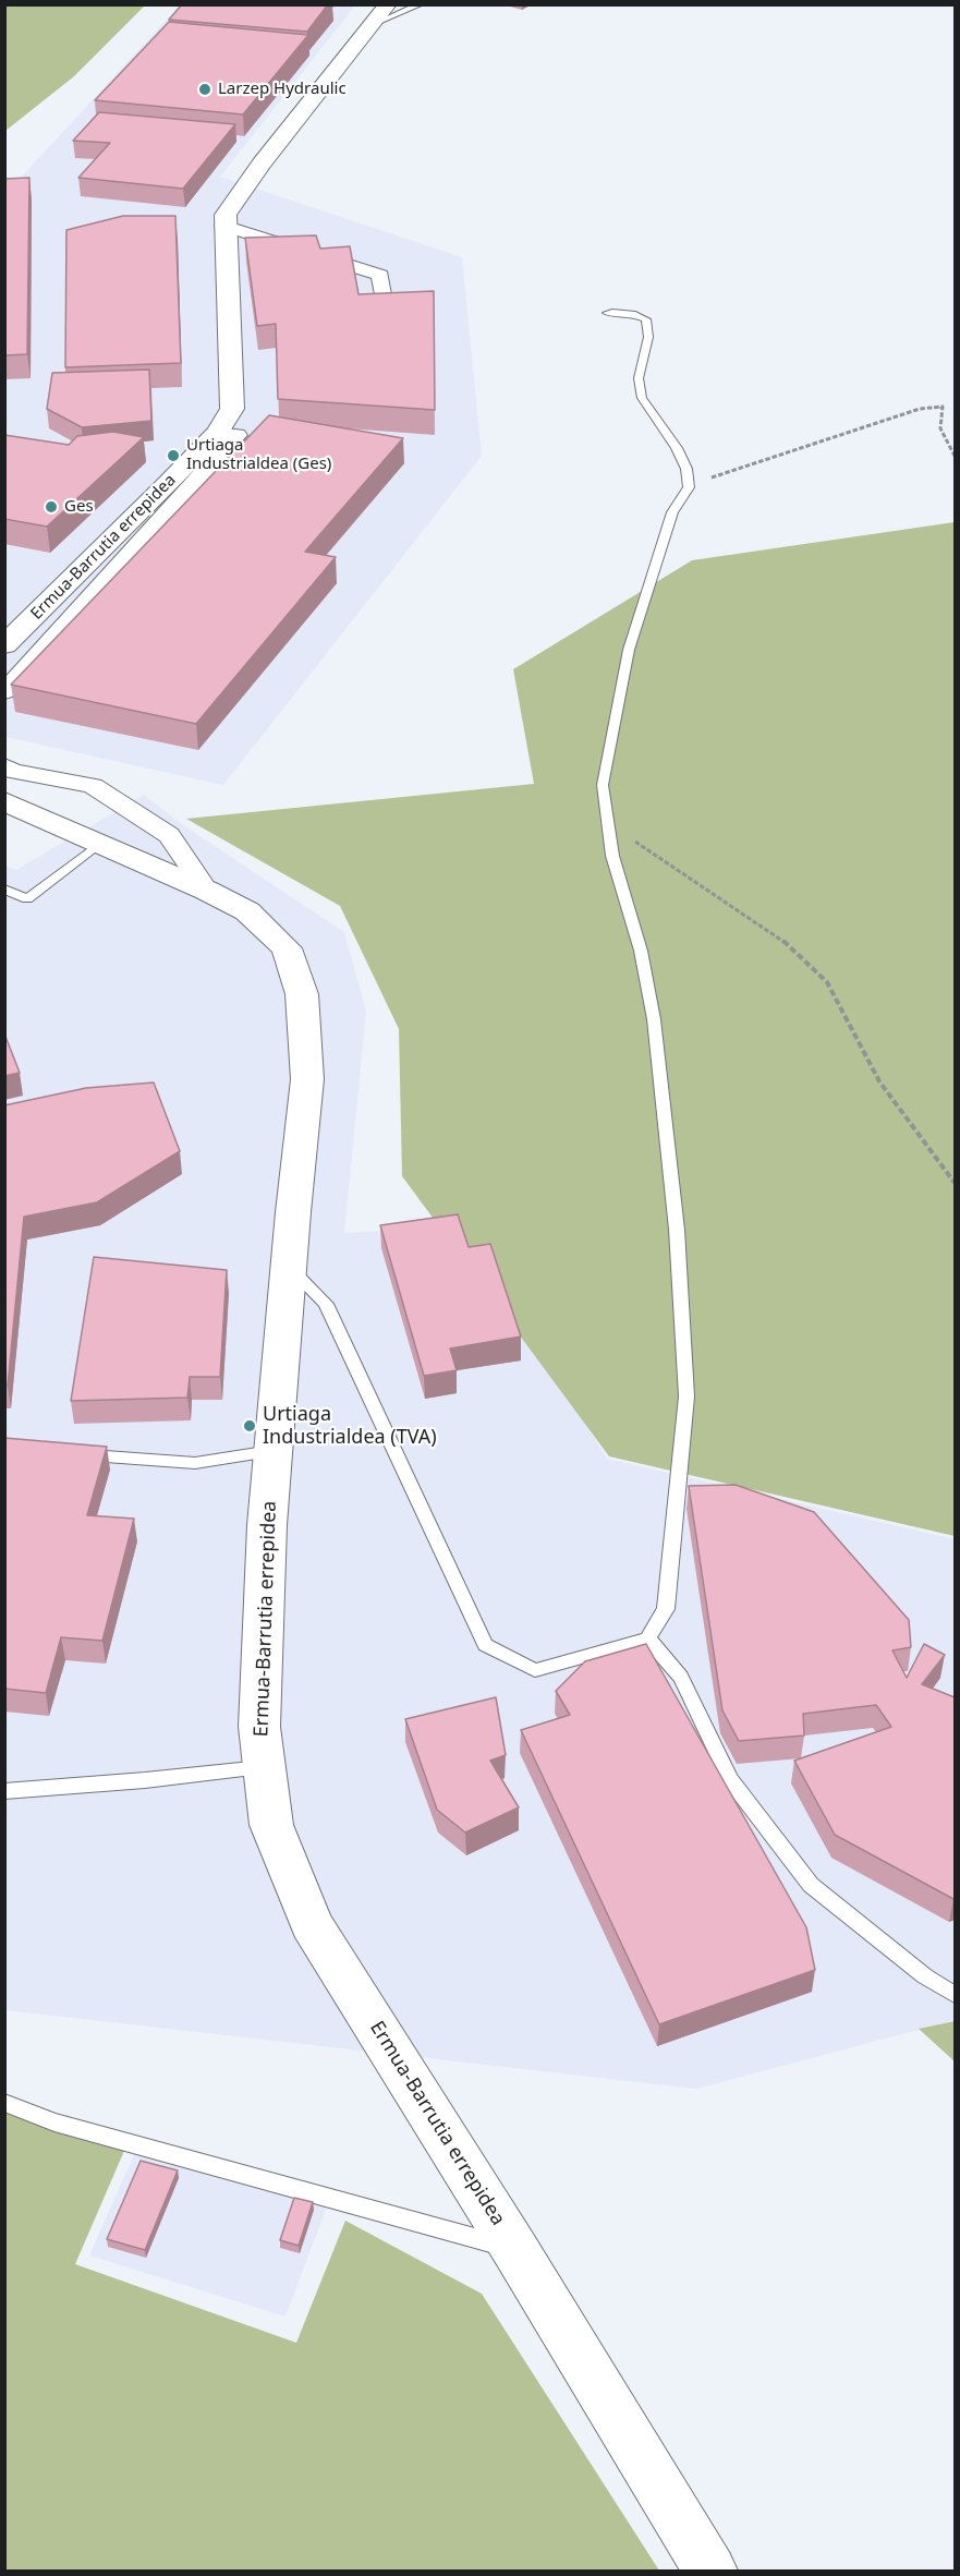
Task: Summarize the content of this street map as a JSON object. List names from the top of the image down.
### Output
{
  "streets": {
    "street": ["Ermua-Barrutia errepidea"]
  },
  "places": [
    "Larzep Hydraulic",
    "Urtiaga Industrialdea (Ges)",
    "Ges",
    "Urtiaga Industrialdea (TVA)"
  ]
}
